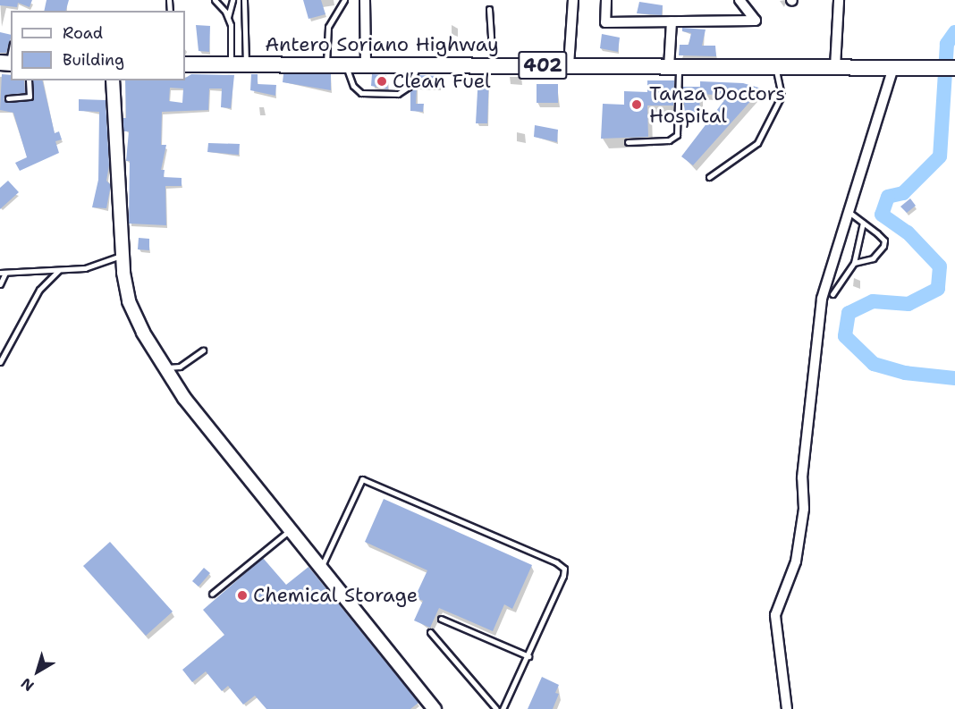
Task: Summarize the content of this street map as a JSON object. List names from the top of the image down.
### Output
{
  "streets": {
    "main road": ["Antero Soriano Highway", "402"]
  },
  "places": ["Clean Fuel", "Tanza Doctors Hospital", "Chemical Storage"],
  "legend": ["Road", "Building"],
  "north": "bottom left"
}
